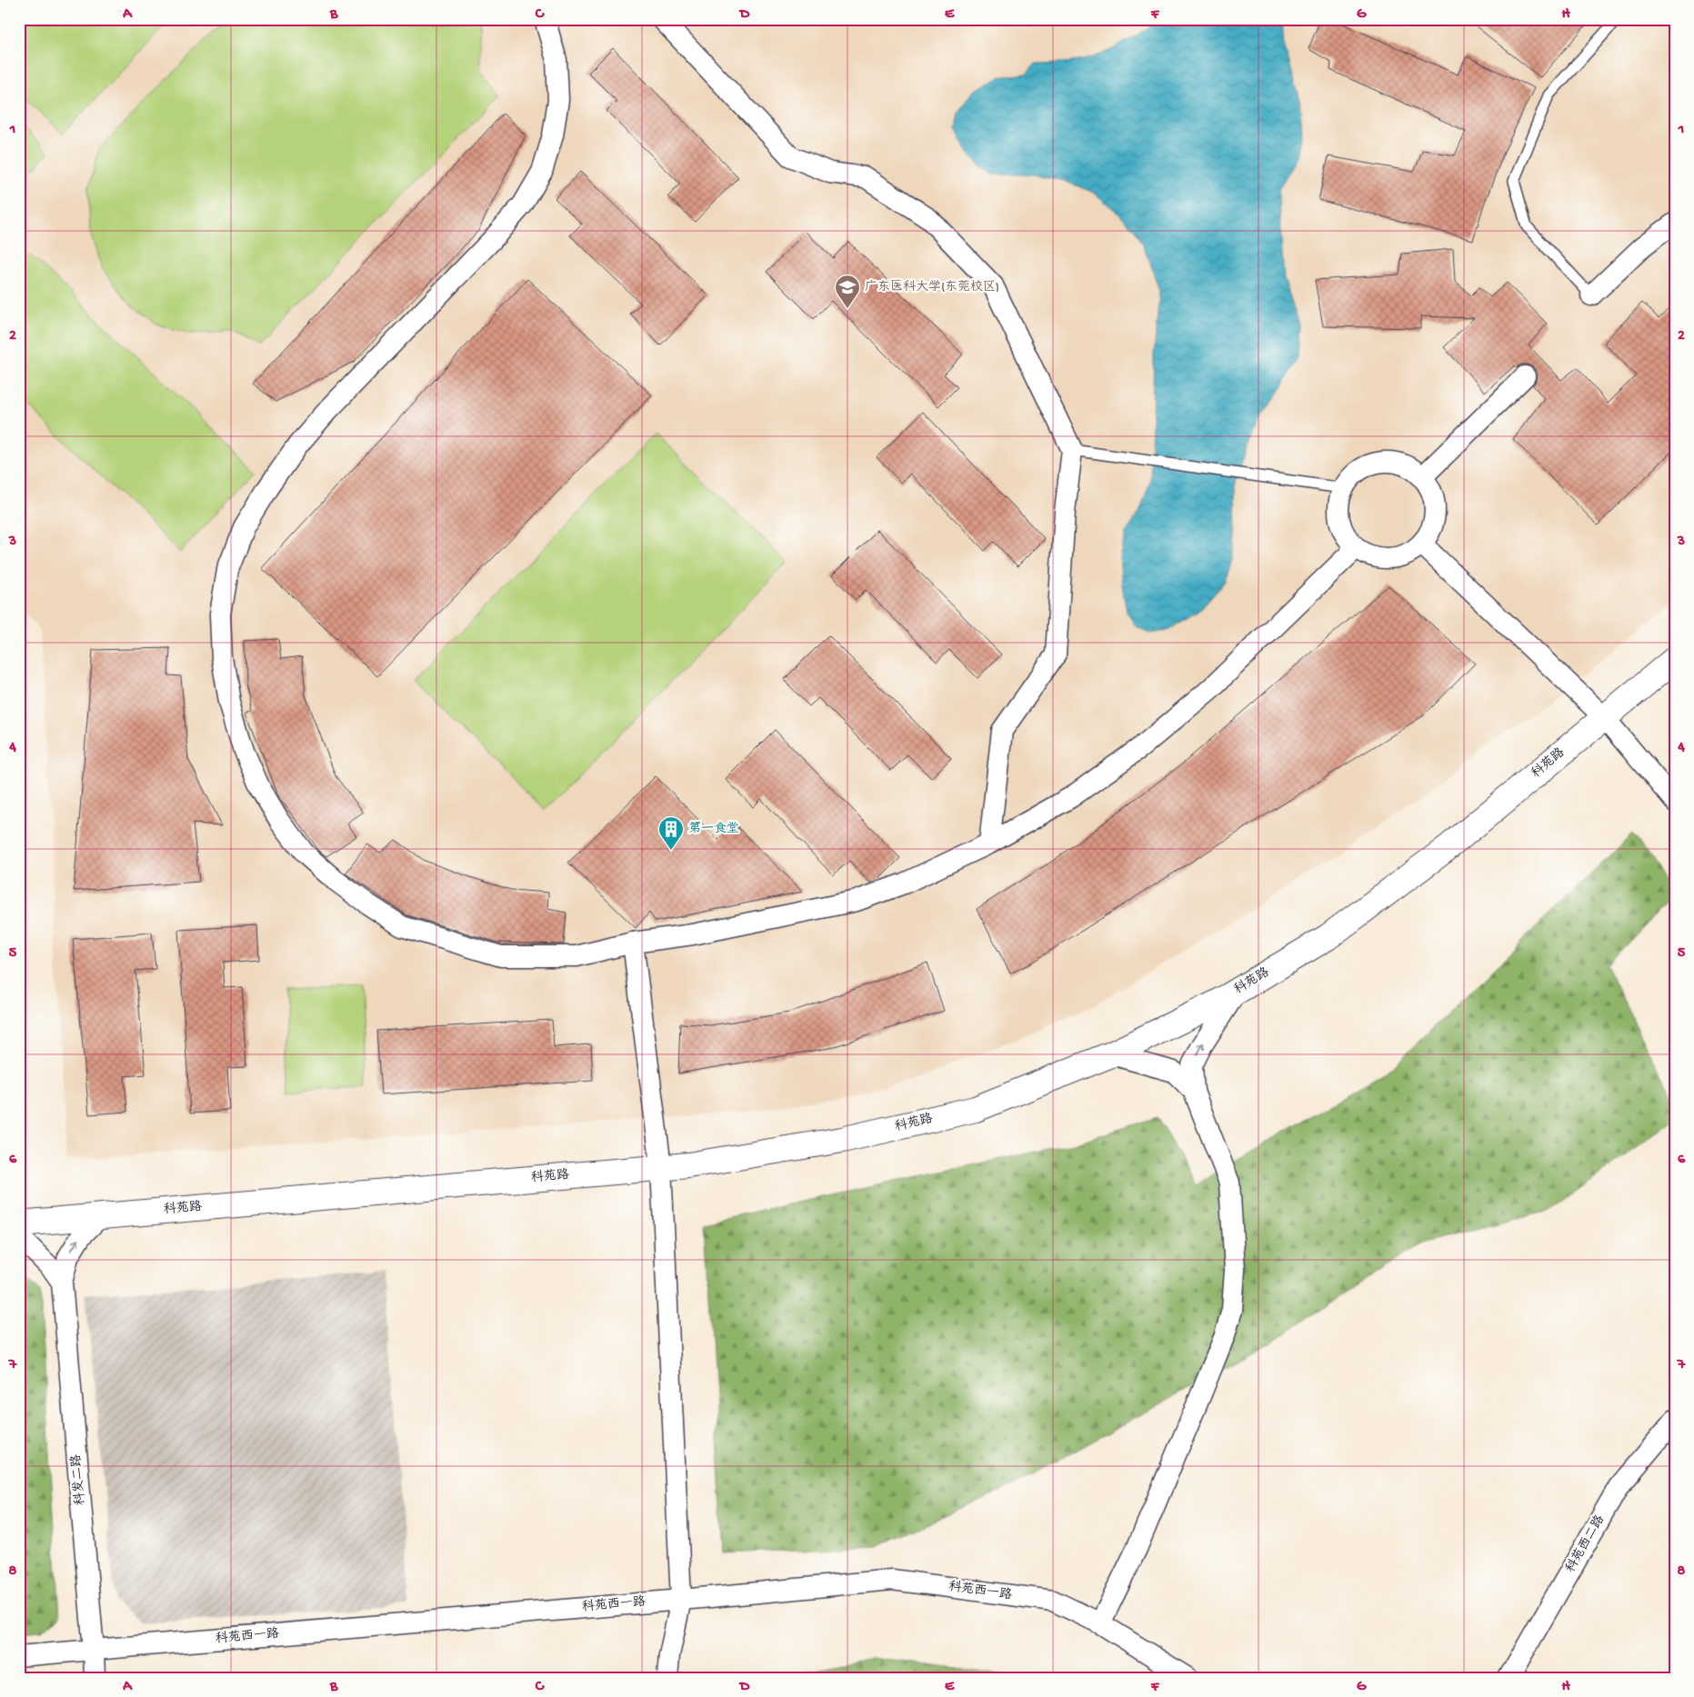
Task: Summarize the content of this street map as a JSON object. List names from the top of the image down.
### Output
{
  "streets": {
    "street": [
      "科苑路",
      "科发二路",
      "科苑西二路",
      "科苑西一路"
    ]
  },
  "crossings": [
    ["科苑路", "科发二路"],
    ["科发二路", "科苑西一路"]
  ],
  "places": {
    "school or university": ["广东医科大学(东莞校区)"],
    "building": ["第一食堂"]
  },
  "grid": {
    "columns": [
      "A",
      "B",
      "C",
      "D",
      "E",
      "F",
      "G",
      "H"
    ],
    "rows": [
      "1",
      "2",
      "3",
      "4",
      "5",
      "6",
      "7",
      "8"
    ]
  }
}
